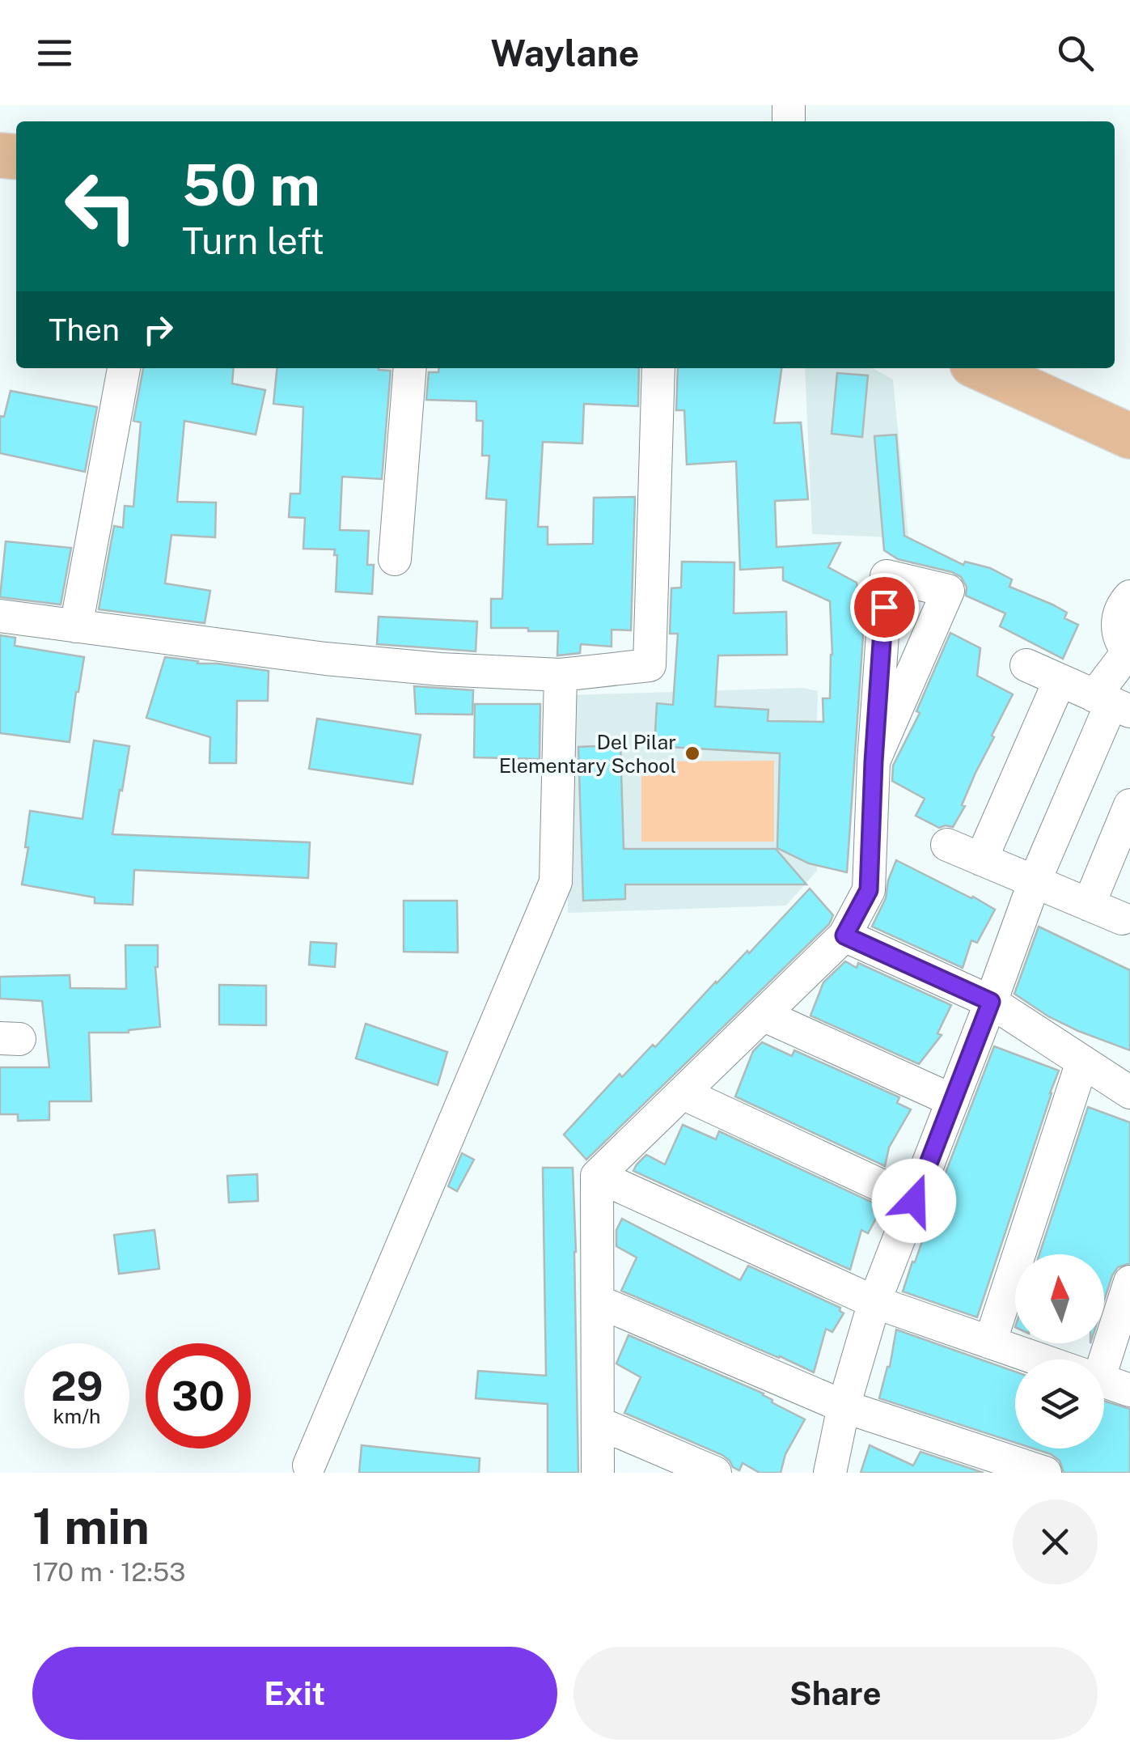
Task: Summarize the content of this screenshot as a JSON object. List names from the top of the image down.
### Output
{
  "places": ["Del Pilar Elementary School"],
  "north": "top",
  "page": {
    "header": "Waylane",
    "turn": ["50 m", "Turn left"],
    "then": "Then",
    "speed": "29 km/h",
    "limit": "30",
    "heading": ["1 min", "170 m · 12:53"],
    "buttons": ["Exit", "Share"]
  }
}
